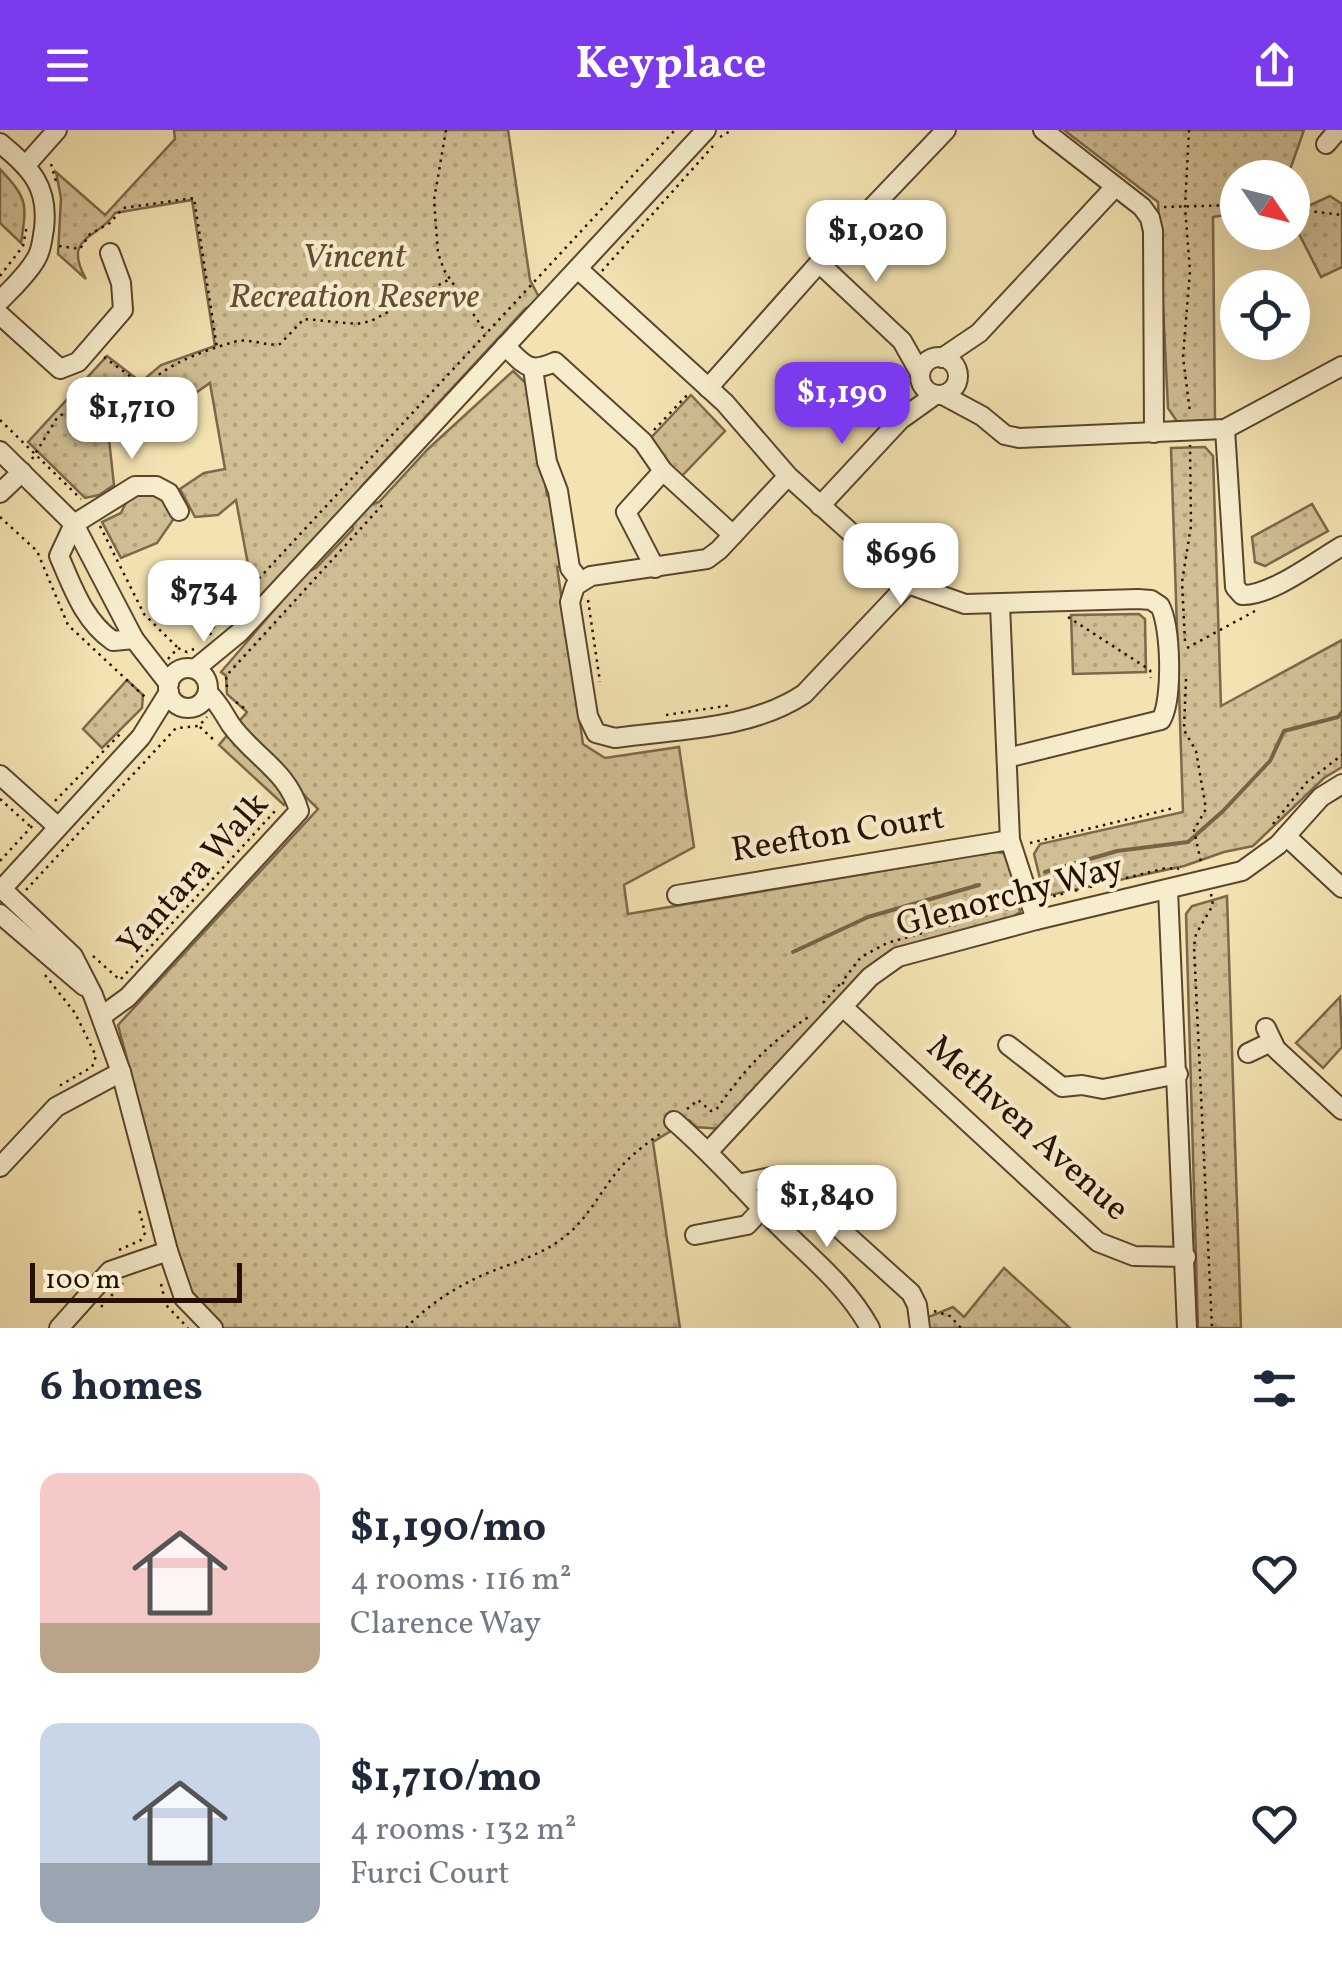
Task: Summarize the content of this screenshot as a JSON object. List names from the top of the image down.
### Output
{
  "streets": {
    "street": [
      "Reefton Court",
      "Yantara Walk",
      "Glenorchy Way",
      "Methven Avenue"
    ]
  },
  "crossings": [
    ["Glenorchy Way", "Methven Avenue"]
  ],
  "parks": ["Vincent Recreation Reserve"],
  "scale_bar": "100 m",
  "north": "bottom right",
  "page": {
    "header": "Keyplace",
    "price": [
      "$1,020",
      "$1,190",
      "$1,710",
      "$696",
      "$734",
      "$1,840"
    ],
    "scale": "100 m",
    "heading": "6 homes",
    "list": [
      {
        "name": "$1,190/mo",
        "note": "4 rooms · 116 m² · Clarence Way"
      },
      {
        "name": "$1,710/mo",
        "note": "4 rooms · 132 m² · Furci Court"
      }
    ]
  }
}
